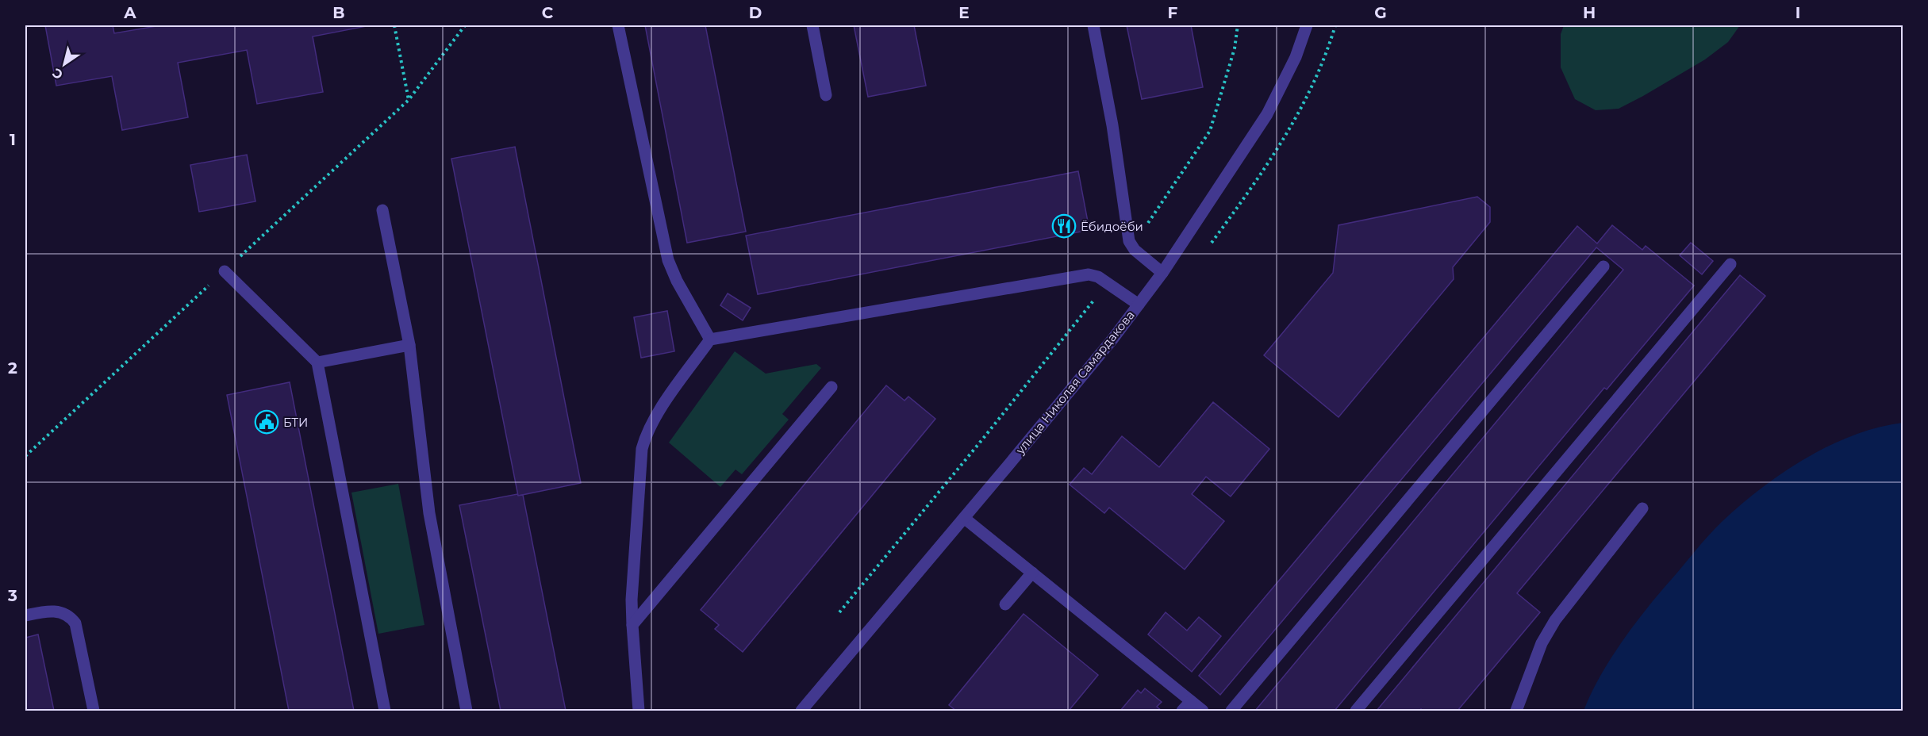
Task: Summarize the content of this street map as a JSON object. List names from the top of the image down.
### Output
{
  "streets": {
    "street": ["улица Николая Самардакова"]
  },
  "places": {
    "restaurant": ["Ёбидоёби"],
    "public building": ["БТИ"]
  },
  "north": "bottom left",
  "grid": {
    "columns": [
      "A",
      "B",
      "C",
      "D",
      "E",
      "F",
      "G",
      "H",
      "I"
    ],
    "rows": ["1", "2", "3"]
  }
}
